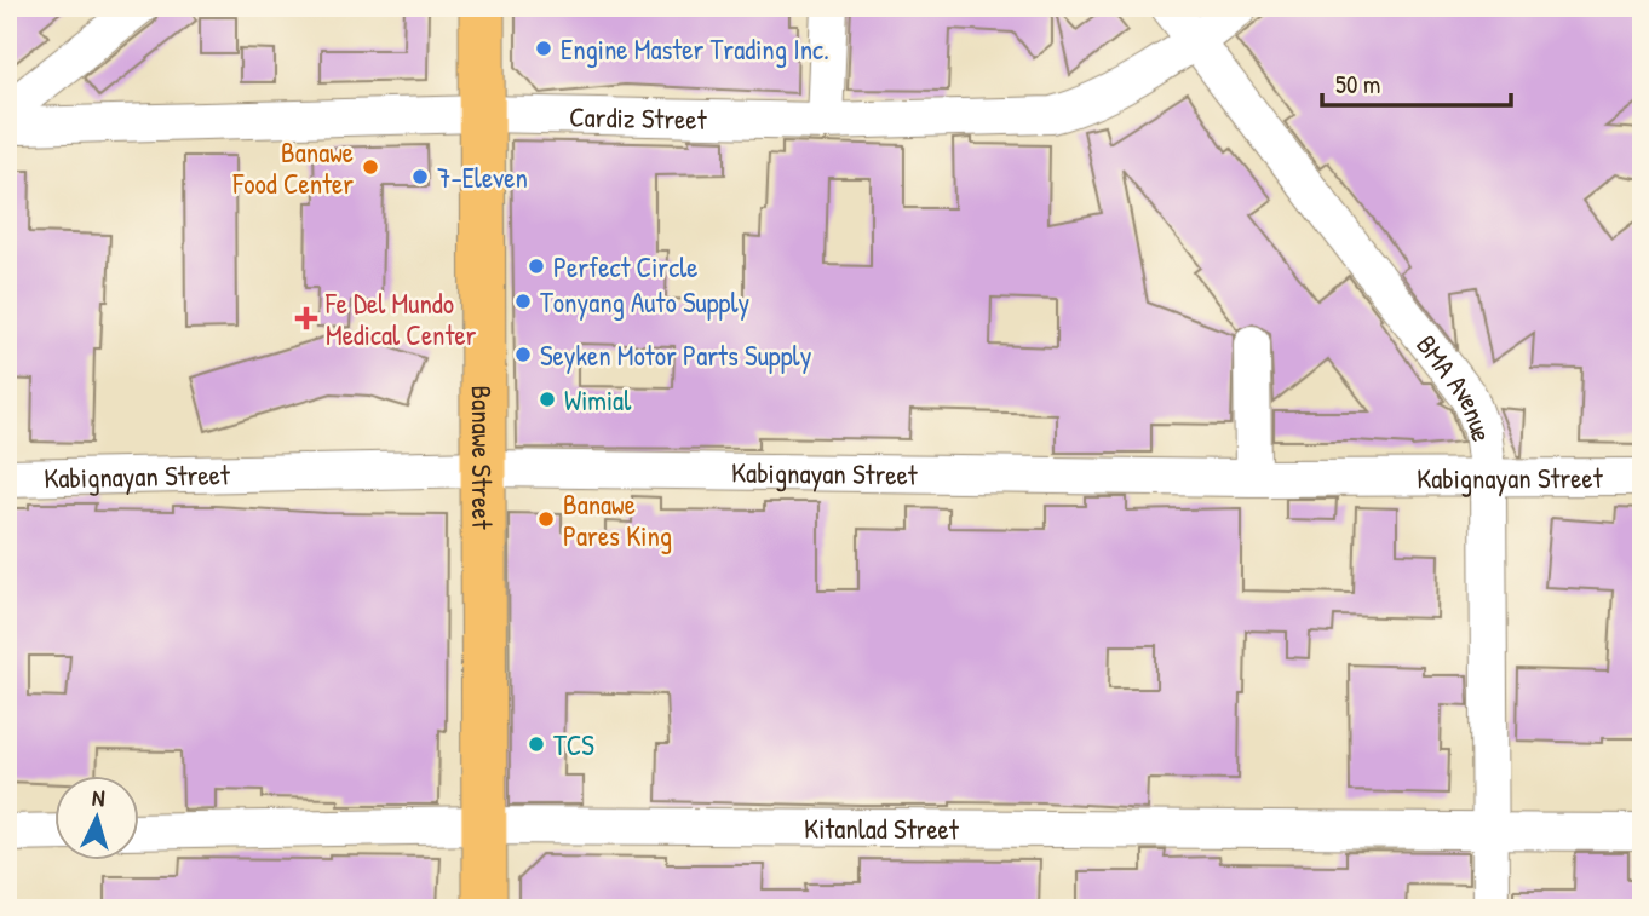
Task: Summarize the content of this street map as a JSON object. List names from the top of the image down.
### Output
{
  "streets": {
    "main road": ["Banawe Street"],
    "street": [
      "Cardiz Street",
      "BMA Avenue",
      "Kabignayan Street",
      "Kitanlad Street"
    ]
  },
  "crossings": [
    ["Cardiz Street", "BMA Avenue"],
    ["Cardiz Street", "Banawe Street"],
    ["BMA Avenue", "Kabignayan Street"],
    ["BMA Avenue", "Kitanlad Street"],
    ["Banawe Street", "Kabignayan Street"],
    ["Banawe Street", "Kitanlad Street"]
  ],
  "places": {
    "other": [
      "Engine Master Trading Inc.",
      "Banawe Food Center",
      "7-Eleven",
      "Perfect Circle",
      "Tonyang Auto Supply",
      "Seyken Motor Parts Supply",
      "Wimial",
      "Banawe Pares King",
      "TCS"
    ],
    "health": ["Fe Del Mundo Medical Center"]
  },
  "scale_bar": "50 m",
  "north": "top"
}
